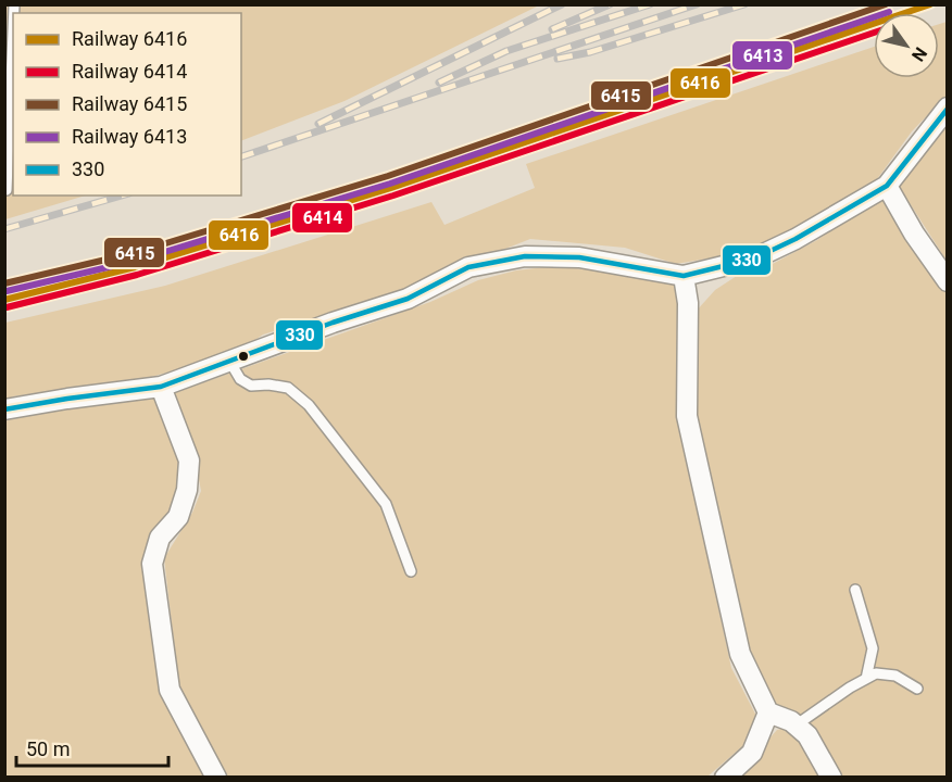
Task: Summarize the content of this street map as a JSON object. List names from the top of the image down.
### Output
{
  "lines": [
    "rail line 6416",
    "rail line 6415",
    "rail line 6413",
    "rail line 6414",
    "transit line 330"
  ],
  "legend": [
    "Railway 6416",
    "Railway 6414",
    "Railway 6415",
    "Railway 6413",
    "330"
  ],
  "scale_bar": "50 m",
  "north": "bottom right"
}
